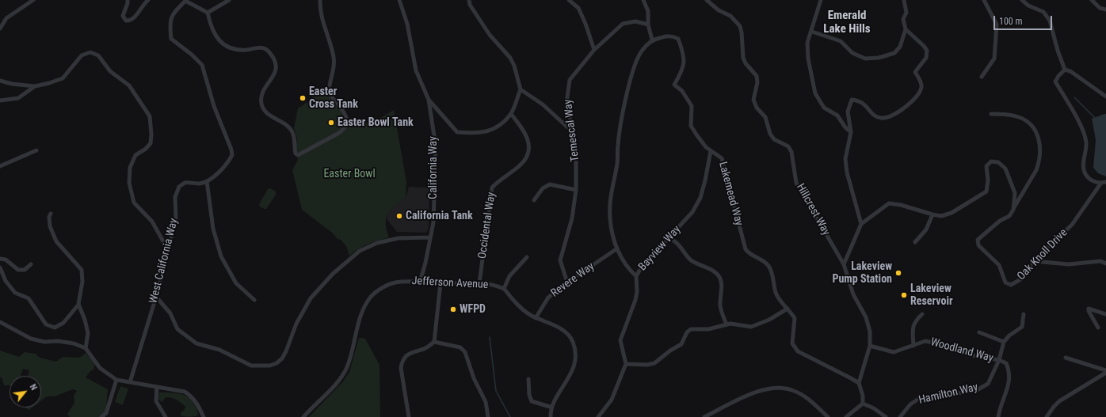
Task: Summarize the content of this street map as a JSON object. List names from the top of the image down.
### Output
{
  "streets": {
    "street": [
      "Temescal Way",
      "California Way",
      "Lakemead Way",
      "Hillcrest Way",
      "Occidental Way",
      "Bayview Way",
      "Oak Knoll Drive",
      "West California Way",
      "Revere Way",
      "Jefferson Avenue",
      "Woodland Way",
      "Hamilton Way"
    ]
  },
  "crossings": [
    ["Temescal Way", "Revere Way"],
    ["California Way", "Jefferson Avenue"],
    ["Lakemead Way", "Bayview Way"],
    ["Hillcrest Way", "Woodland Way"],
    ["Occidental Way", "Jefferson Avenue"],
    ["Revere Way", "Jefferson Avenue"],
    ["Woodland Way", "Hamilton Way"]
  ],
  "districts": ["Emerald Lake Hills"],
  "parks": ["Easter Bowl"],
  "places": [
    "Easter Cross Tank",
    "Easter Bowl Tank",
    "California Tank",
    "Lakeview Pump Station",
    "Lakeview Reservoir",
    "WFPD"
  ],
  "scale_bar": "100 m",
  "north": "top right"
}
